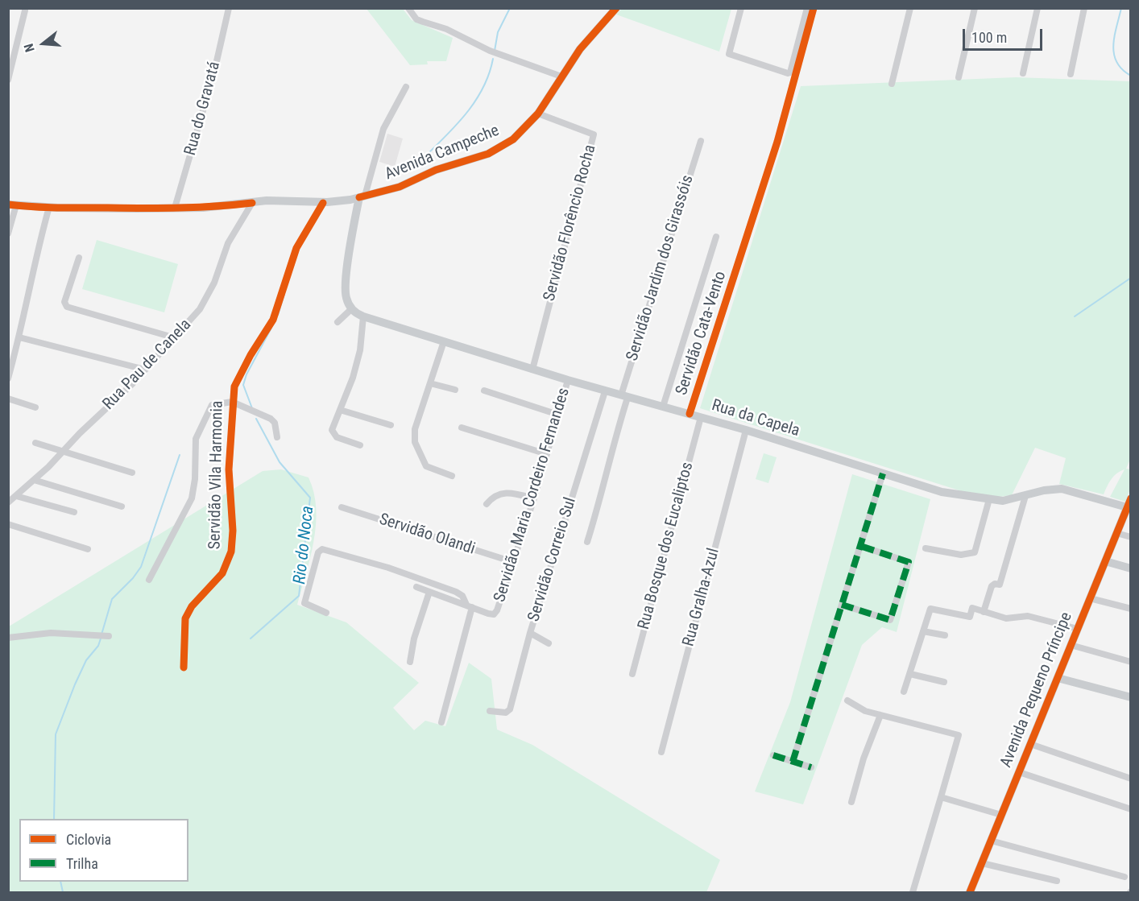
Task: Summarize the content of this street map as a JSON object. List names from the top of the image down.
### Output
{
  "streets": {
    "main road": ["Avenida Campeche", "Rua da Capela", "Avenida Pequeno Príncipe"],
    "street": [
      "Rua do Gravatá",
      "Servidão Florêncio Rocha",
      "Servidão Jardim dos Girassóis",
      "Servidão Cata-Vento",
      "Rua Pau de Canela",
      "Servidão Vila Harmonia",
      "Servidão Maria Cordeiro Fernandes",
      "Servidão Olandi",
      "Rua Bosque dos Eucaliptos",
      "Servidão Correio Sul",
      "Rua Gralha-Azul"
    ]
  },
  "crossings": [
    ["Rua do Gravatá", "Avenida Campeche"],
    ["Avenida Campeche", "Servidão Florêncio Rocha"],
    ["Avenida Campeche", "Rua Pau de Canela"],
    ["Avenida Campeche", "Servidão Vila Harmonia"],
    ["Servidão Florêncio Rocha", "Rua da Capela"],
    ["Servidão Jardim dos Girassóis", "Rua da Capela"],
    ["Servidão Cata-Vento", "Rua da Capela"],
    ["Rua da Capela", "Servidão Maria Cordeiro Fernandes"],
    ["Rua da Capela", "Rua Bosque dos Eucaliptos"],
    ["Rua da Capela", "Servidão Correio Sul"],
    ["Rua da Capela", "Rua Gralha-Azul"],
    ["Rua da Capela", "Avenida Pequeno Príncipe"],
    ["Servidão Maria Cordeiro Fernandes", "Servidão Olandi"]
  ],
  "water": ["Rio do Noca"],
  "legend": ["Ciclovia", "Trilha"],
  "scale_bar": "100 m",
  "north": "left"
}
